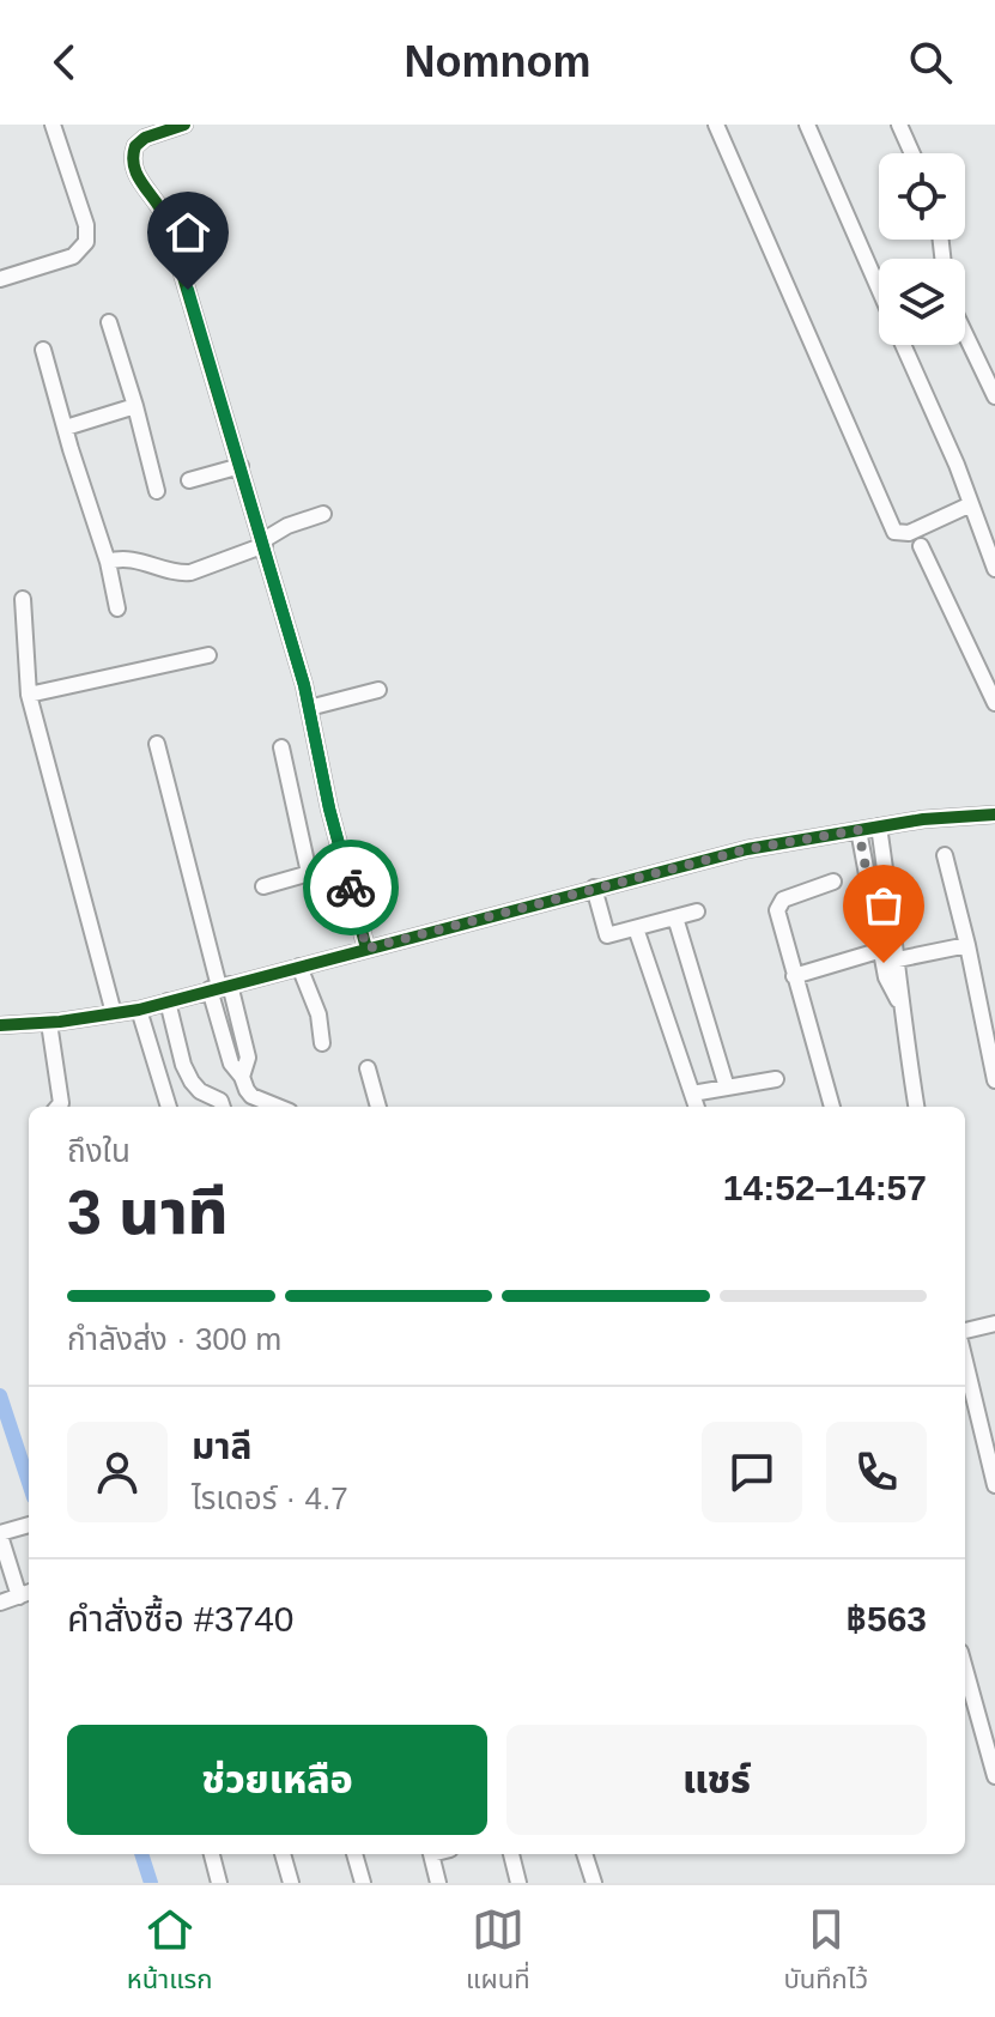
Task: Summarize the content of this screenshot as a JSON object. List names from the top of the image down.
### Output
{
  "page": {
    "header": "Nomnom",
    "heading": ["3 นาที", "ถึงใน", "14:52–14:57"],
    "panel": [
      "มาลี",
      "ไรเดอร์ · 4.7",
      "คำสั่งซื้อ #3740",
      "฿563"
    ],
    "bar": "กำลังส่ง · 300 m",
    "buttons": ["ช่วยเหลือ", "แชร์"],
    "tabs": ["หน้าแรก", "แผนที่", "บันทึกไว้"]
  }
}
